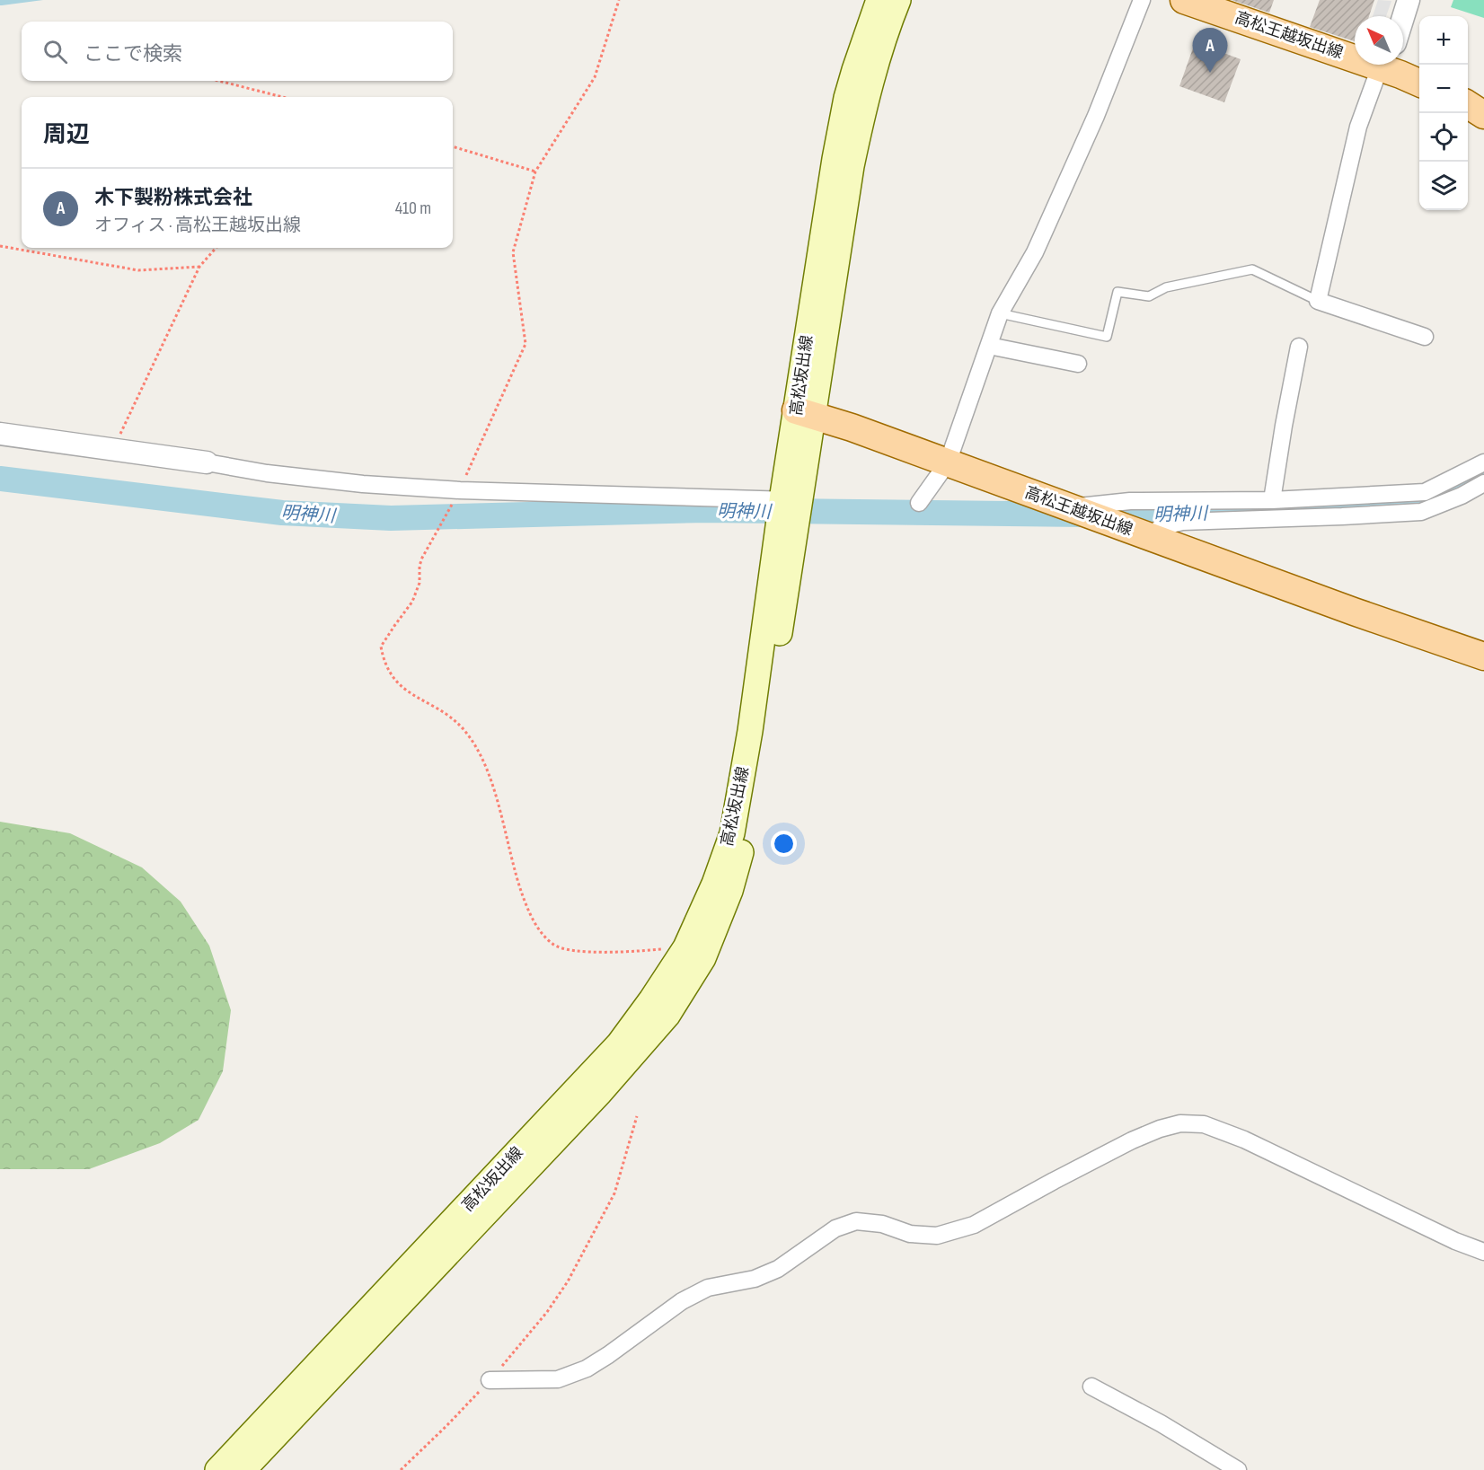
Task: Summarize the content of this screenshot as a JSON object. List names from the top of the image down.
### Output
{
  "streets": {
    "main road": ["高松王越坂出線", "高松坂出線"]
  },
  "crossings": [
    ["高松王越坂出線", "高松坂出線"]
  ],
  "water": ["明神川"],
  "north": "top left",
  "page": {
    "map_buttons": ["+", "−"],
    "search": "ここで検索",
    "pins": "A",
    "heading": "周辺",
    "list": [
      {
        "mark": "A",
        "name": "木下製粉株式会社",
        "note": "オフィス · 高松王越坂出線",
        "value": "410 m"
      }
    ]
  }
}
